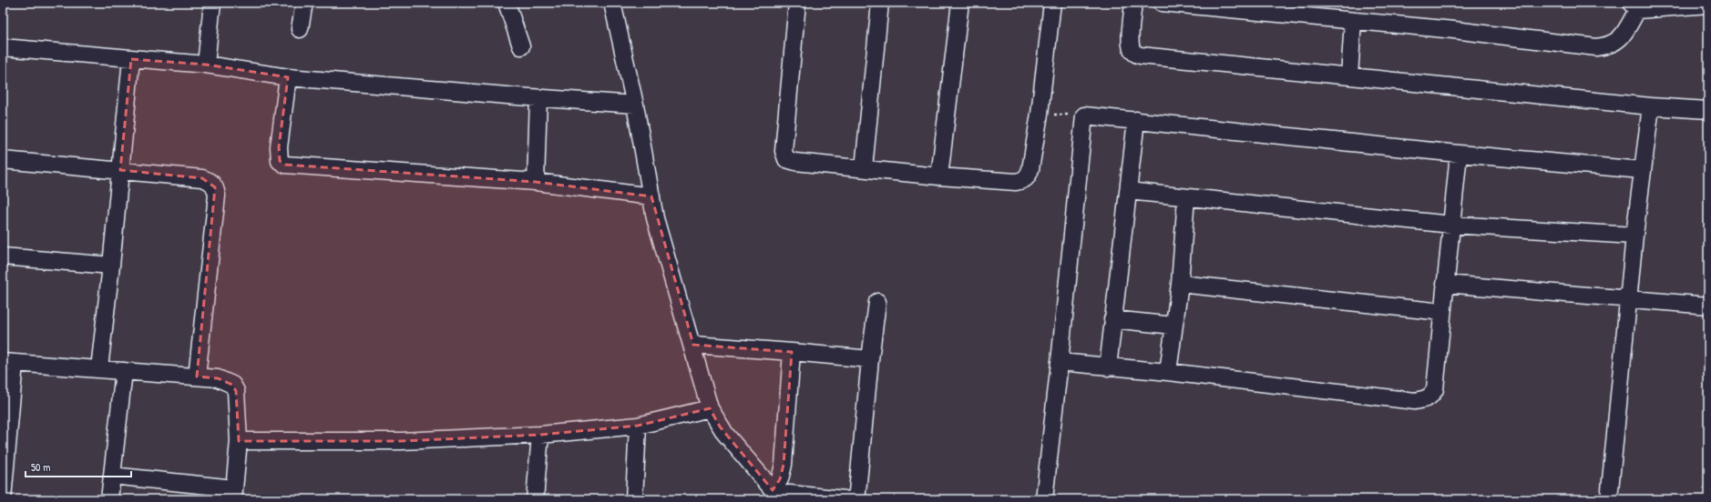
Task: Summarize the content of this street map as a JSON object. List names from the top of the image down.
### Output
{
  "scale_bar": "50 m"
}
